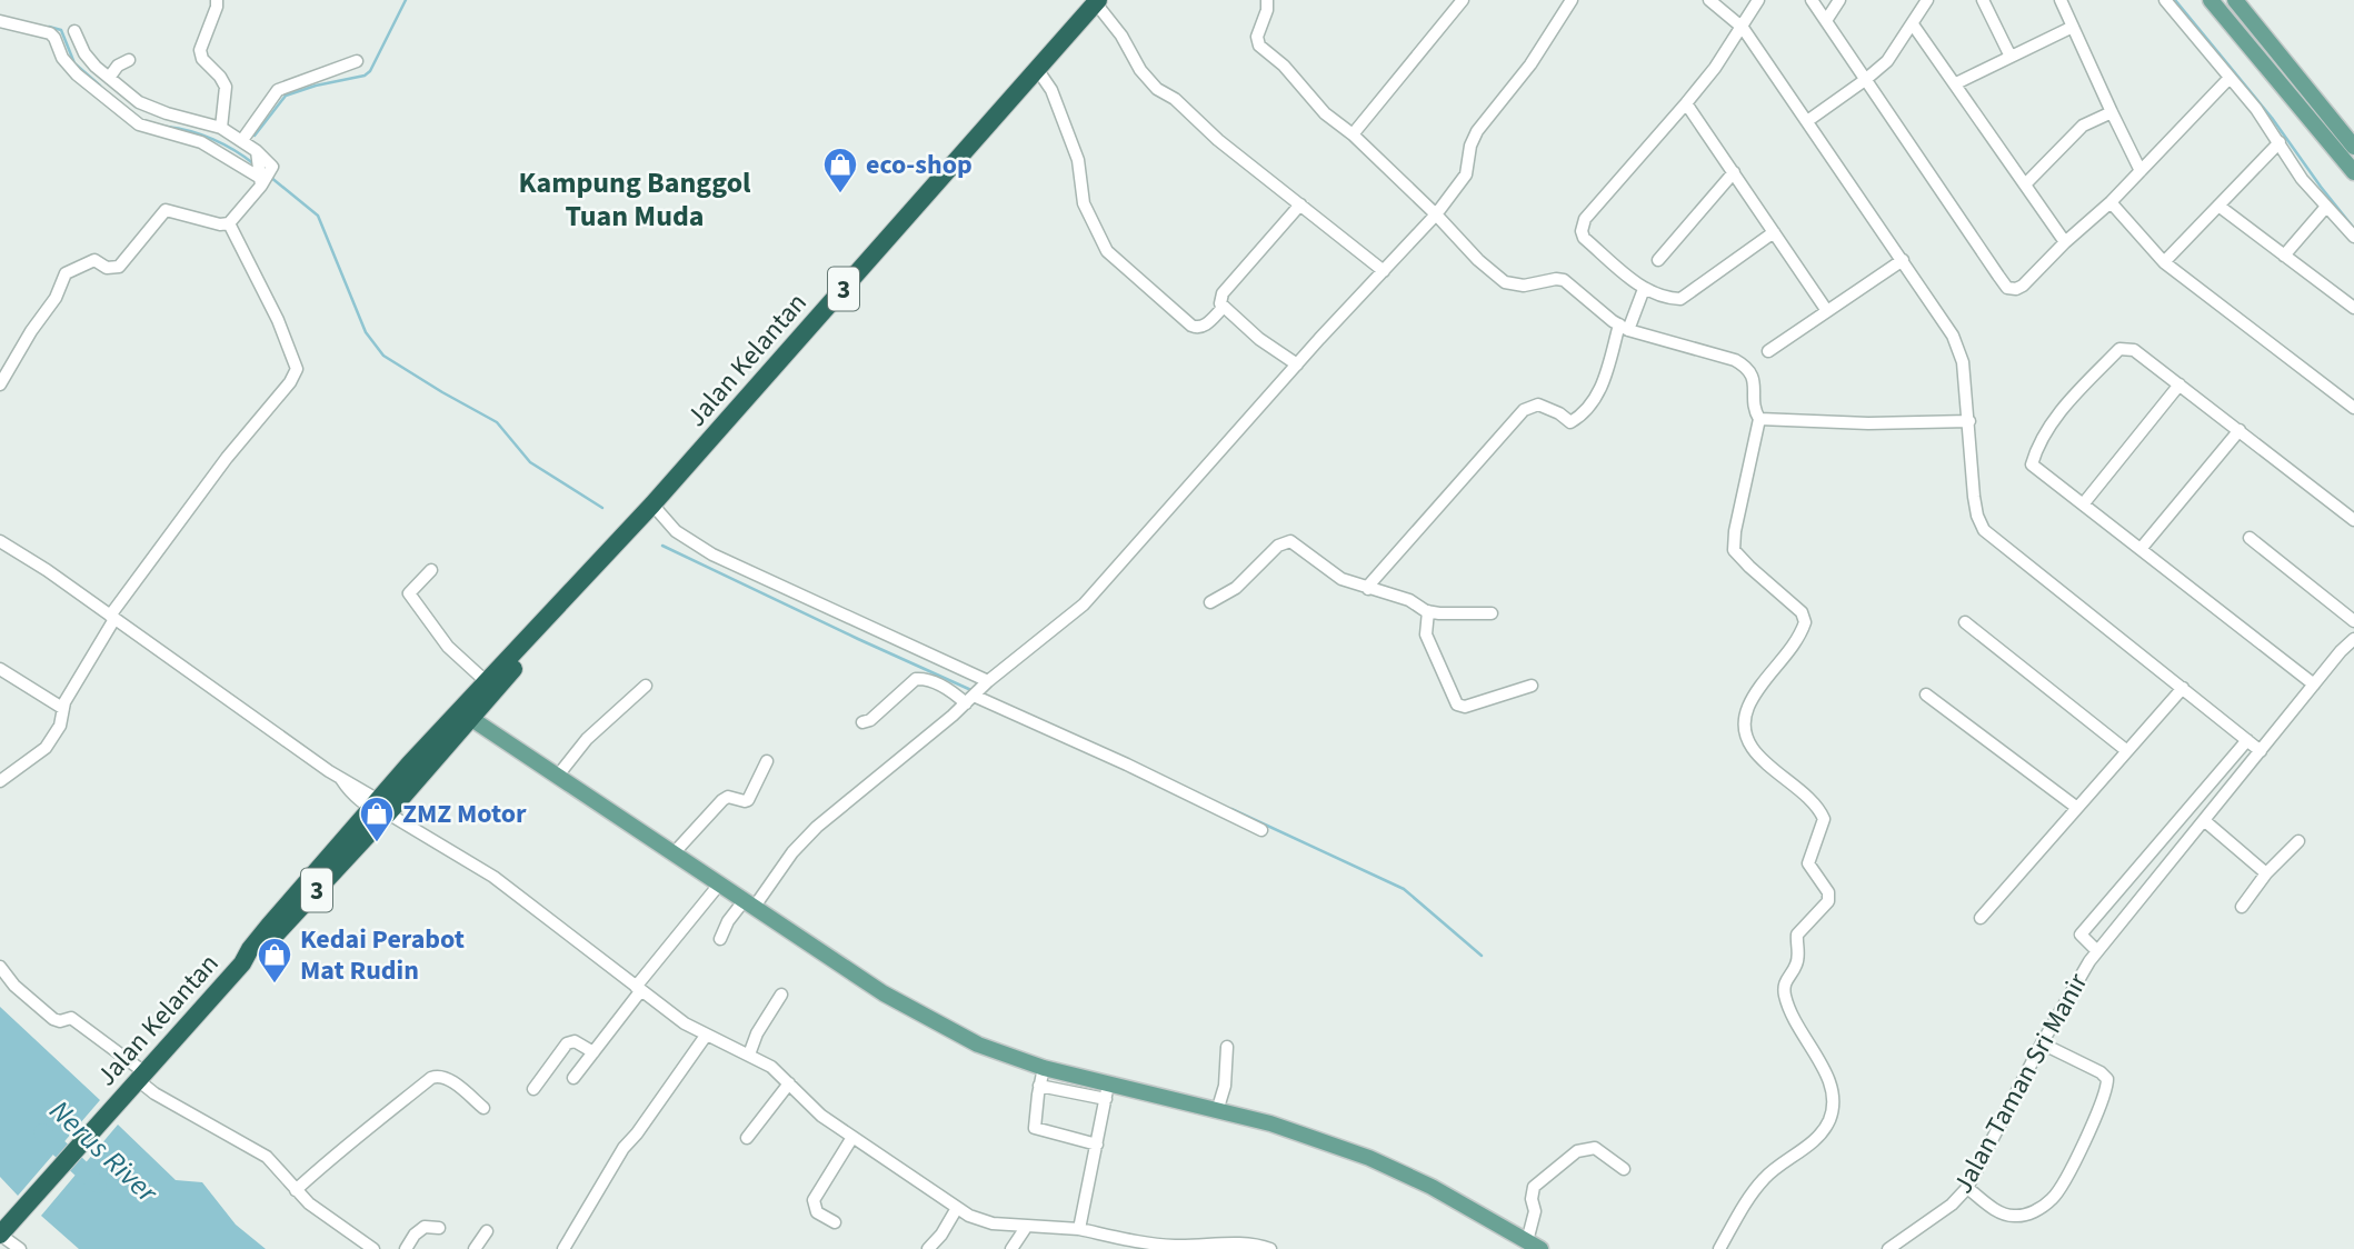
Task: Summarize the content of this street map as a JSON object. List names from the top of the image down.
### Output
{
  "streets": {
    "highway": ["3", "Jalan Kelantan"],
    "street": ["Jalan Taman Sri Manir"]
  },
  "districts": ["Kampung Banggol Tuan Muda"],
  "water": ["Nerus River"],
  "places": {
    "shop": ["eco-shop", "ZMZ Motor", "Kedai Perabot Mat Rudin"]
  }
}
